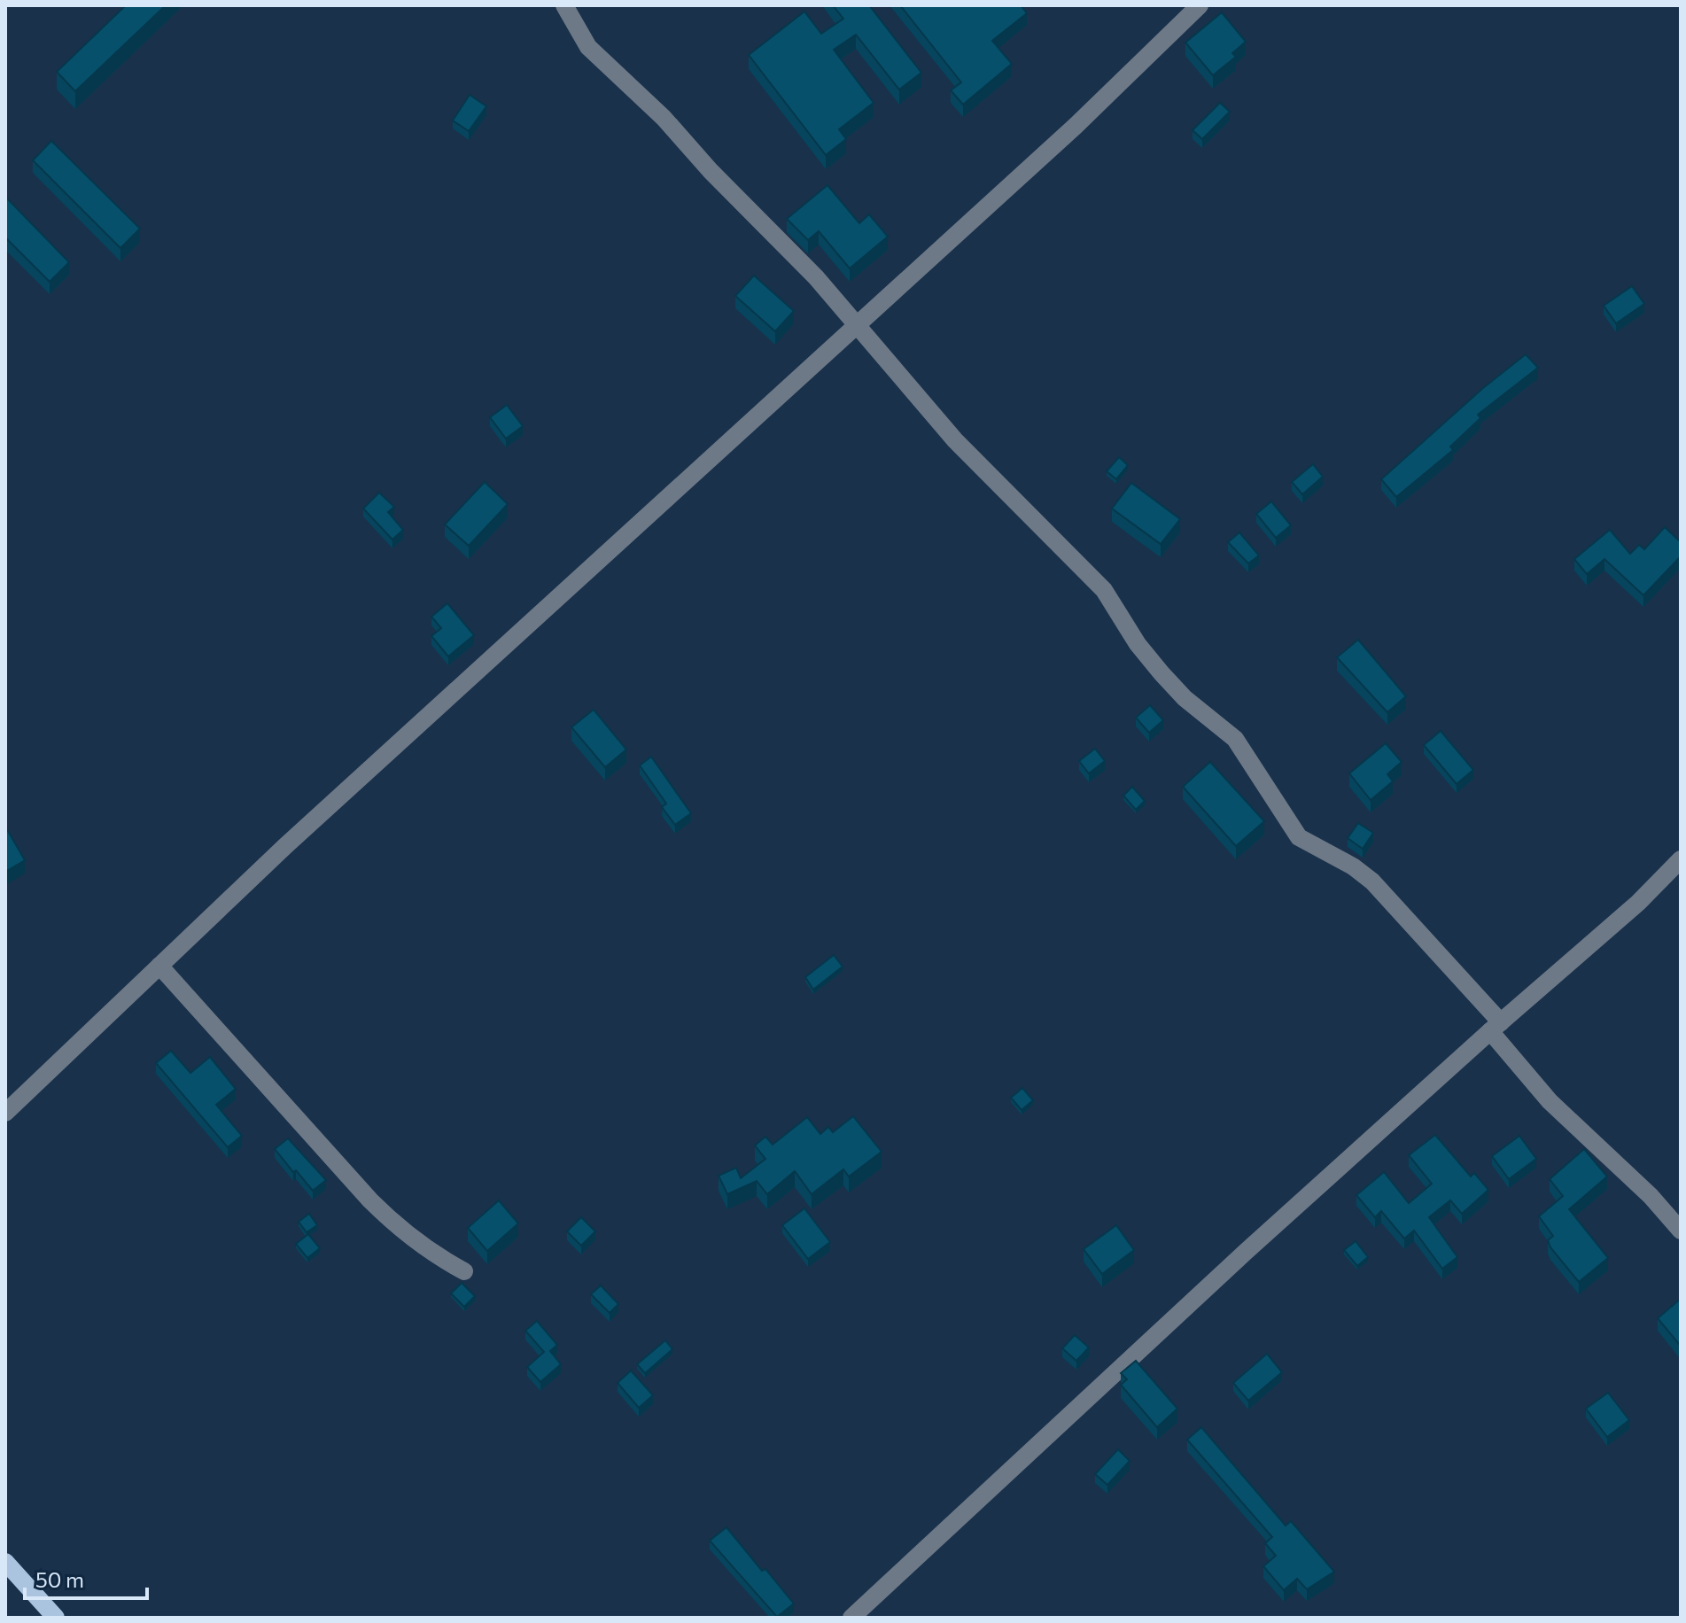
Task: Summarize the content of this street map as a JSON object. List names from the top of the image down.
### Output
{
  "scale_bar": "50 m"
}
